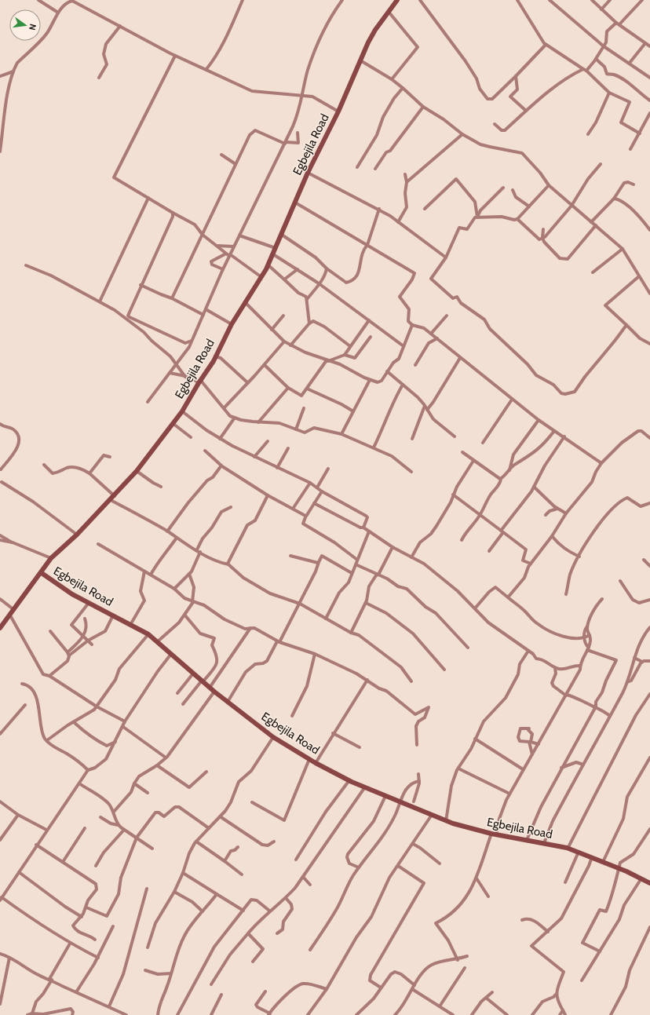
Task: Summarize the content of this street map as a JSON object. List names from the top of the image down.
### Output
{
  "streets": {
    "street": ["Egbejila Road"]
  },
  "north": "right"
}
